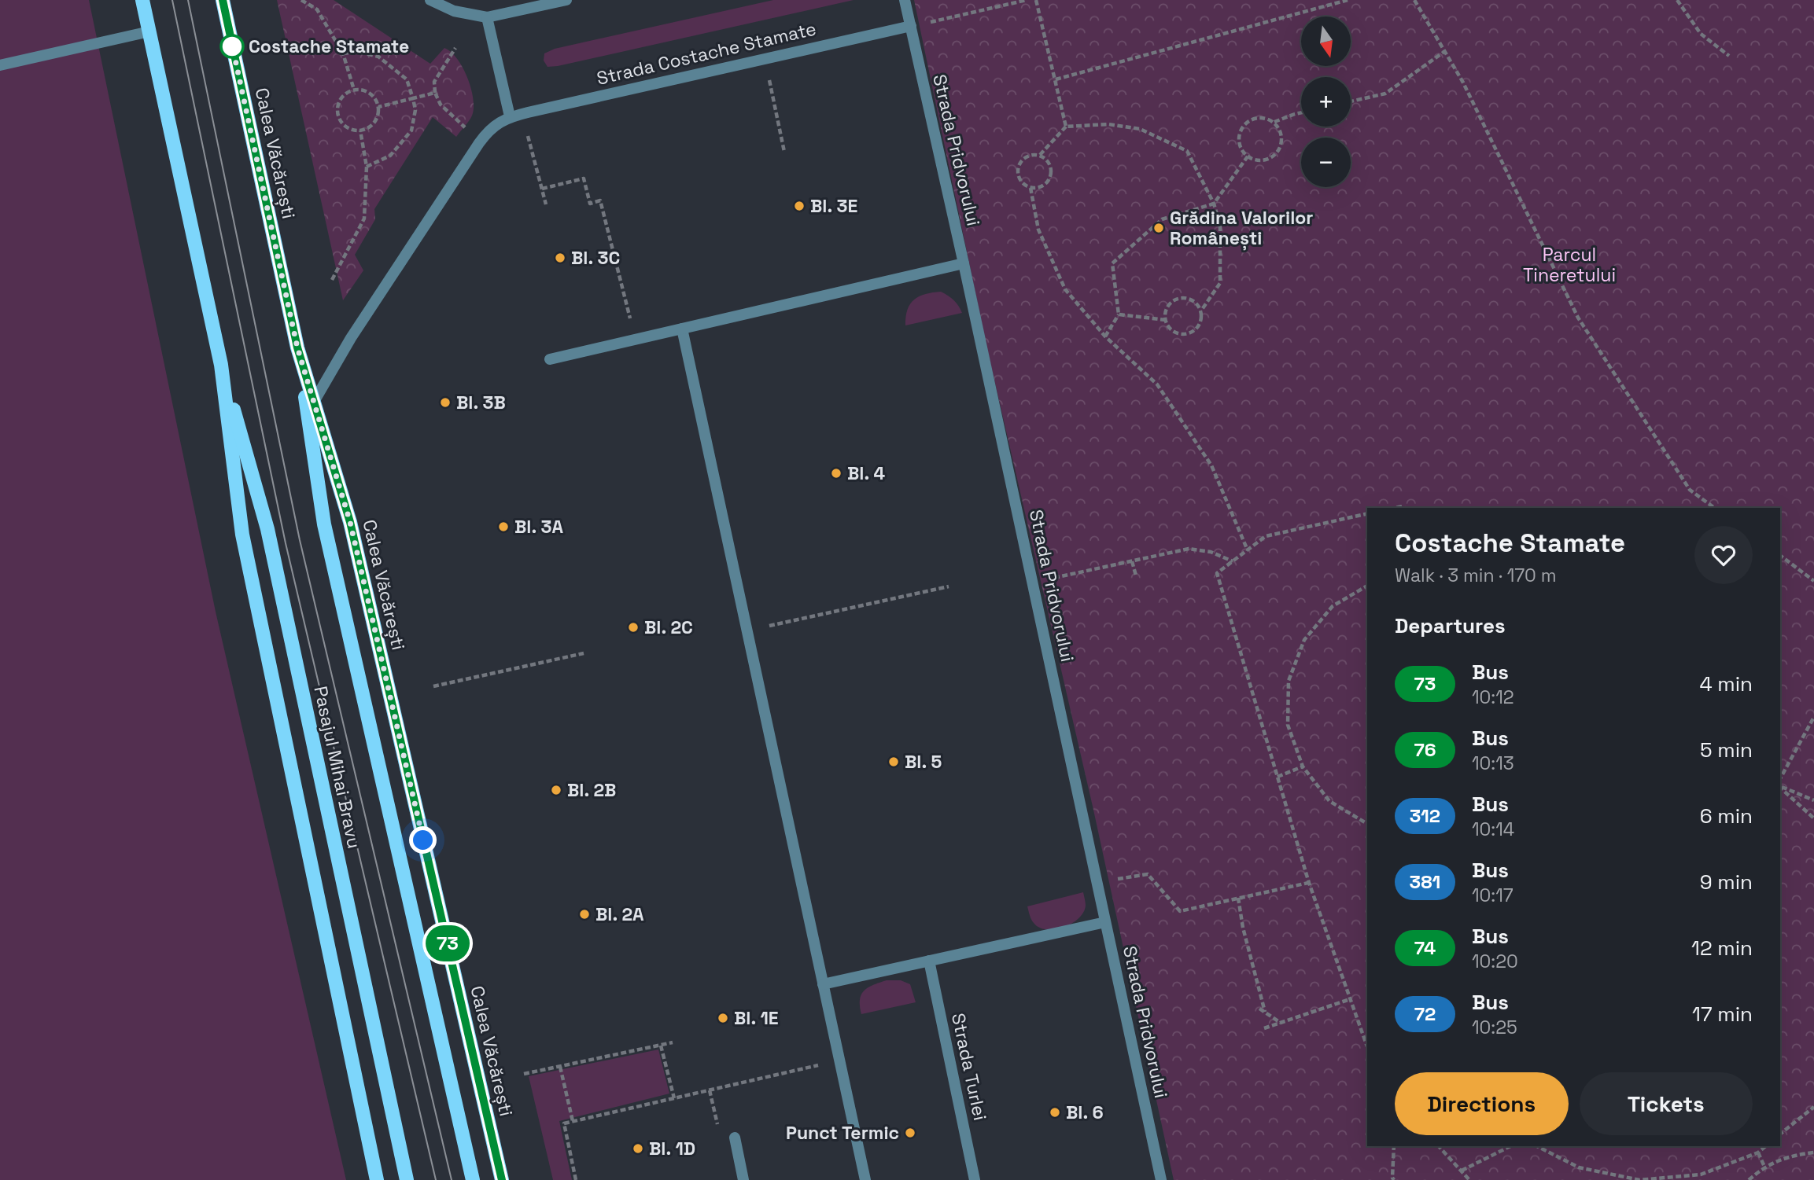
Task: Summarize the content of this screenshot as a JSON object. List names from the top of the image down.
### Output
{
  "streets": {
    "main road": ["Calea Văcărești", "Pasajul Mihai Bravu"],
    "street": ["Strada Costache Stamate", "Strada Pridvorului", "Strada Turlei"]
  },
  "crossings": [
    ["Strada Costache Stamate", "Strada Pridvorului"],
    ["Strada Costache Stamate", "Calea Văcărești"]
  ],
  "parks": ["Parcul Tineretului"],
  "places": [
    "Costache Stamate",
    "Bl. 3E",
    "Grădina Valorilor Românești",
    "Bl. 3C",
    "Bl. 3B",
    "Bl. 4",
    "Bl. 3A",
    "Bl. 2C",
    "Bl. 5",
    "Bl. 2B",
    "Bl. 2A",
    "Bl. 1E",
    "Bl. 6",
    "Punct Termic",
    "Bl. 1D"
  ],
  "lines": ["bus line 73"],
  "north": "bottom",
  "page": {
    "on_map": "73",
    "map_buttons": ["+", "−"],
    "heading": [
      ["Costache Stamate", "Walk · 3 min · 170 m"],
      "Departures"
    ],
    "list": [
      {
        "mark": "73",
        "name": "Bus",
        "note": "10:12",
        "value": "4 min"
      },
      {
        "mark": "76",
        "name": "Bus",
        "note": "10:13",
        "value": "5 min"
      },
      {
        "mark": "312",
        "name": "Bus",
        "note": "10:14",
        "value": "6 min"
      },
      {
        "mark": "381",
        "name": "Bus",
        "note": "10:17",
        "value": "9 min"
      },
      {
        "mark": "74",
        "name": "Bus",
        "note": "10:20",
        "value": "12 min"
      },
      {
        "mark": "72",
        "name": "Bus",
        "note": "10:25",
        "value": "17 min"
      }
    ],
    "buttons": ["Directions", "Tickets"]
  }
}
